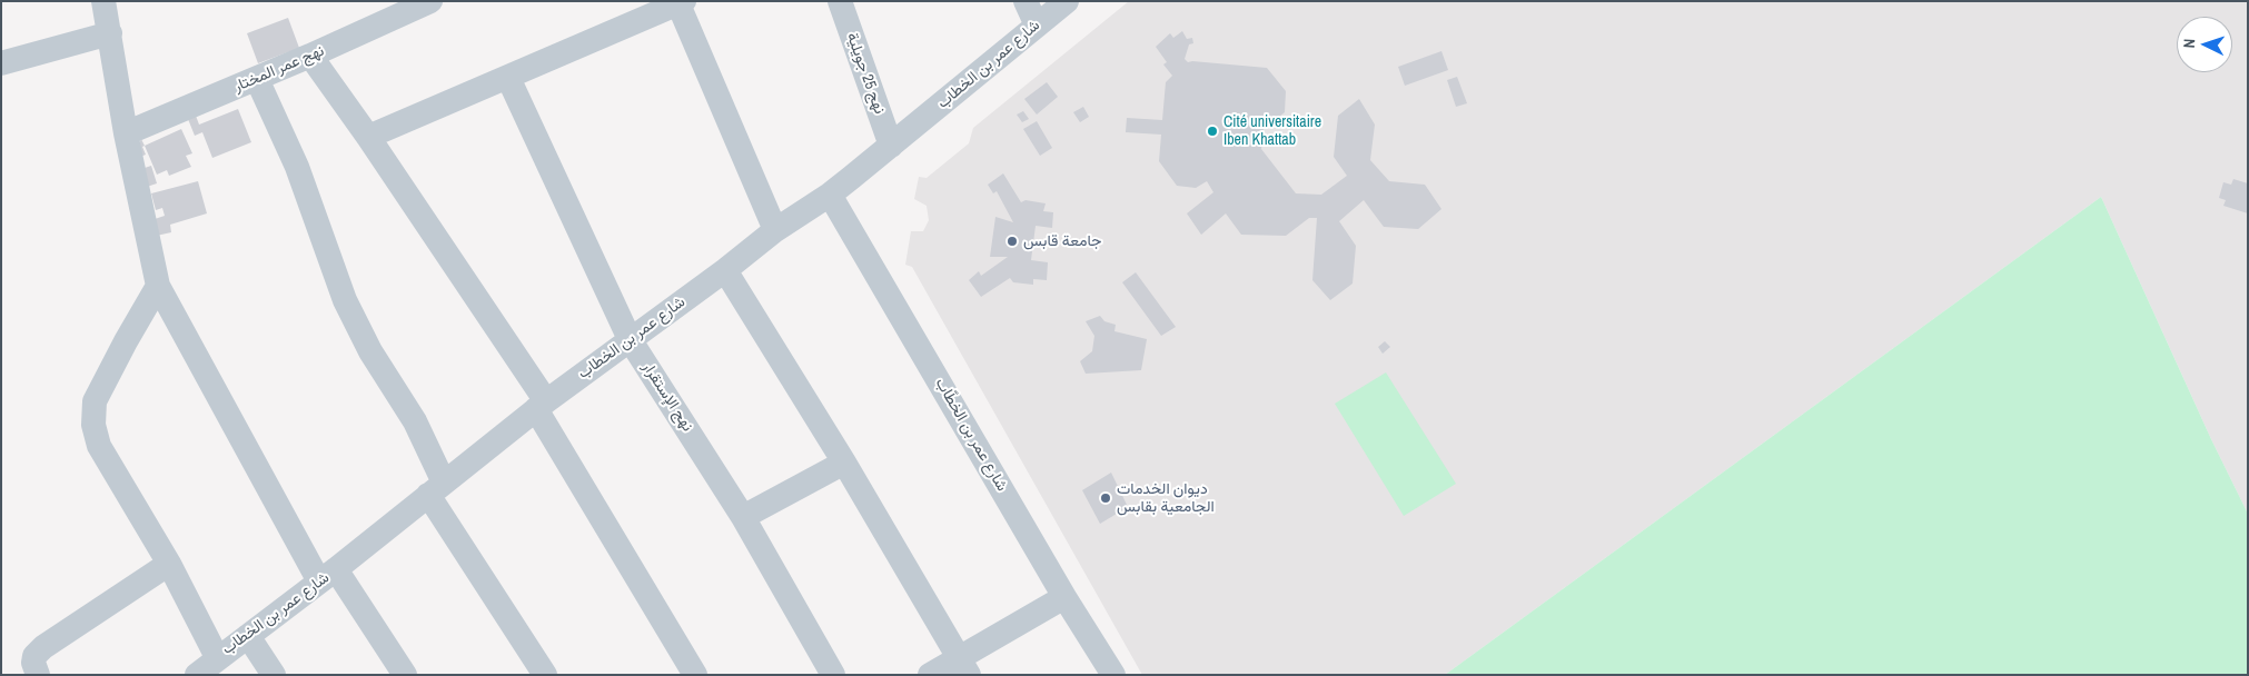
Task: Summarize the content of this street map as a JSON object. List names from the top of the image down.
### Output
{
  "streets": {
    "street": [
      "شارع عمر بن الخطاب",
      "نهج عمر المختار",
      "نهج 25 جويلية",
      "نهج الإستقرار",
      "شارع عمر بن الخطّاب"
    ]
  },
  "crossings": [
    ["شارع عمر بن الخطاب", "نهج 25 جويلية"],
    ["شارع عمر بن الخطاب", "نهج الإستقرار"],
    ["شارع عمر بن الخطاب", "شارع عمر بن الخطّاب"]
  ],
  "places": ["Cité universitaire Iben Khattab", "جامعة قابس", "ديوان الخدمات الجامعية بقابس"],
  "north": "left"
}
